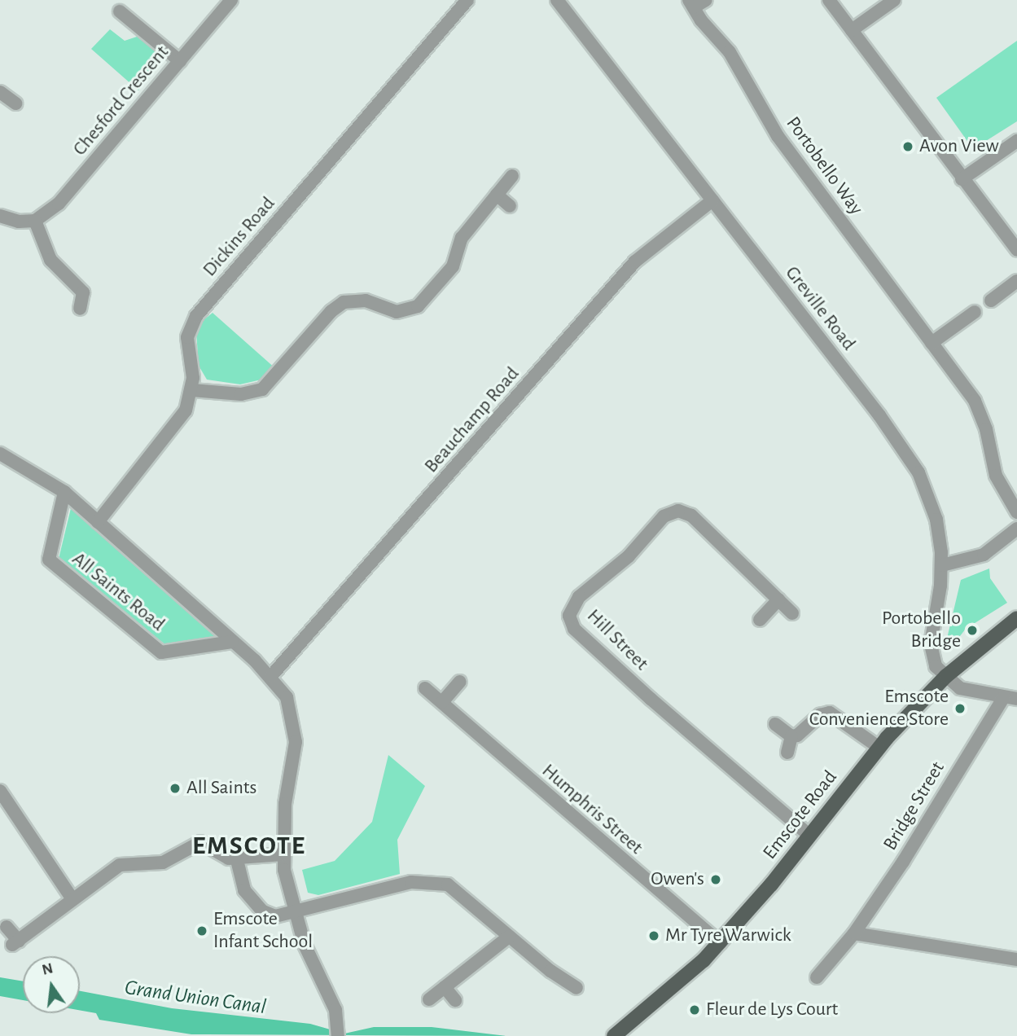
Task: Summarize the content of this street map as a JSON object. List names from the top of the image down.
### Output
{
  "streets": {
    "main road": ["Emscote Road"],
    "street": [
      "Chesford Crescent",
      "Portobello Way",
      "Dickins Road",
      "Greville Road",
      "Beauchamp Road",
      "All Saints Road",
      "Hill Street",
      "Bridge Street",
      "Humphris Street"
    ]
  },
  "crossings": [
    ["Dickins Road", "All Saints Road"],
    ["Greville Road", "Beauchamp Road"],
    ["Greville Road", "Bridge Street"],
    ["Greville Road", "Emscote Road"],
    ["Beauchamp Road", "All Saints Road"],
    ["Hill Street", "Emscote Road"],
    ["Bridge Street", "Emscote Road"],
    ["Humphris Street", "Emscote Road"]
  ],
  "districts": ["EMSCOTE"],
  "water": ["Grand Union Canal"],
  "places": [
    "Avon View",
    "Portobello Bridge",
    "Emscote Convenience Store",
    "All Saints",
    "Owen's",
    "Emscote Infant School",
    "Mr Tyre Warwick",
    "Fleur de Lys Court"
  ],
  "north": "top"
}
